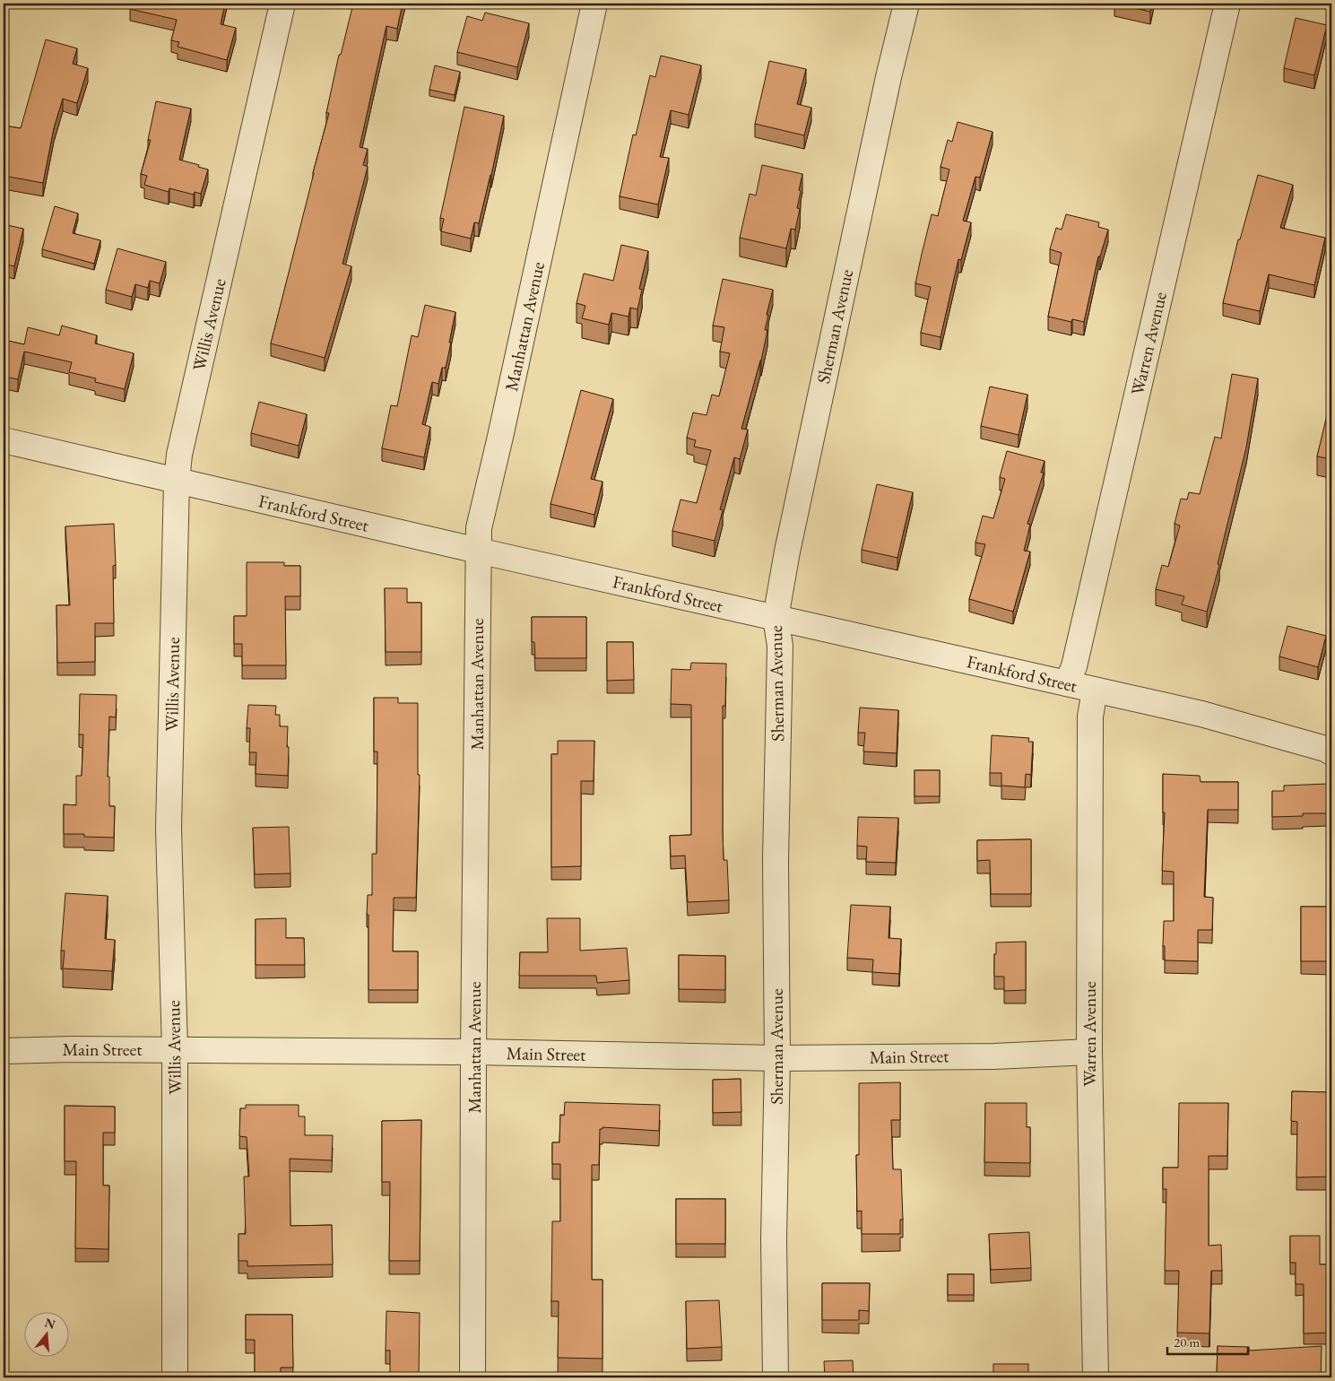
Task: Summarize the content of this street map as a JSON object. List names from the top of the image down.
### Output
{
  "streets": {
    "street": [
      "Willis Avenue",
      "Manhattan Avenue",
      "Sherman Avenue",
      "Warren Avenue",
      "Frankford Street",
      "Main Street"
    ]
  },
  "crossings": [
    ["Willis Avenue", "Frankford Street"],
    ["Willis Avenue", "Main Street"],
    ["Manhattan Avenue", "Frankford Street"],
    ["Manhattan Avenue", "Main Street"],
    ["Sherman Avenue", "Frankford Street"],
    ["Sherman Avenue", "Main Street"],
    ["Warren Avenue", "Frankford Street"],
    ["Warren Avenue", "Main Street"]
  ],
  "scale_bar": "20 m",
  "north": "top"
}
